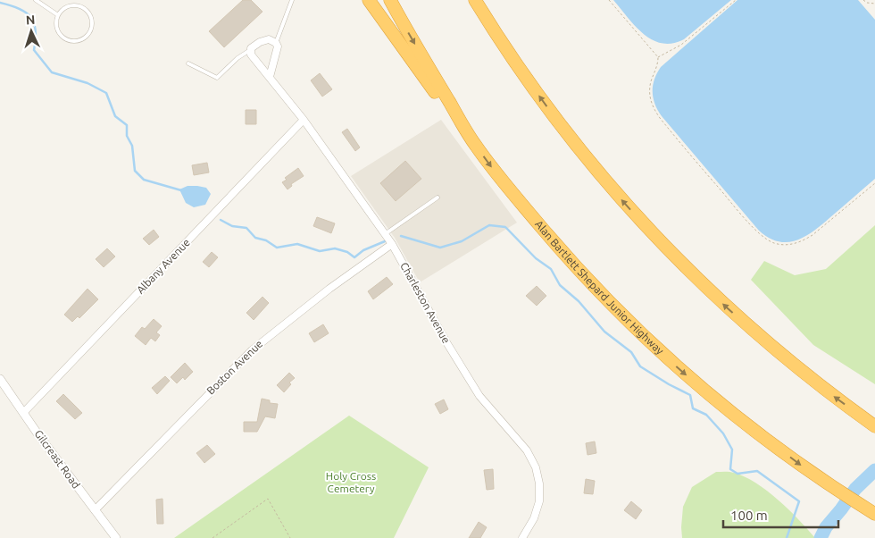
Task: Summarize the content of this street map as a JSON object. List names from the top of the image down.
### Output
{
  "streets": {
    "highway": ["Alan Bartlett Shepard Junior Highway"],
    "street": [
      "Albany Avenue",
      "Charleston Avenue",
      "Boston Avenue",
      "Gilcreast Road"
    ]
  },
  "crossings": [
    ["Albany Avenue", "Charleston Avenue"],
    ["Albany Avenue", "Gilcreast Road"],
    ["Charleston Avenue", "Boston Avenue"],
    ["Boston Avenue", "Gilcreast Road"]
  ],
  "parks": ["Holy Cross Cemetery"],
  "scale_bar": "100 m",
  "north": "top"
}
